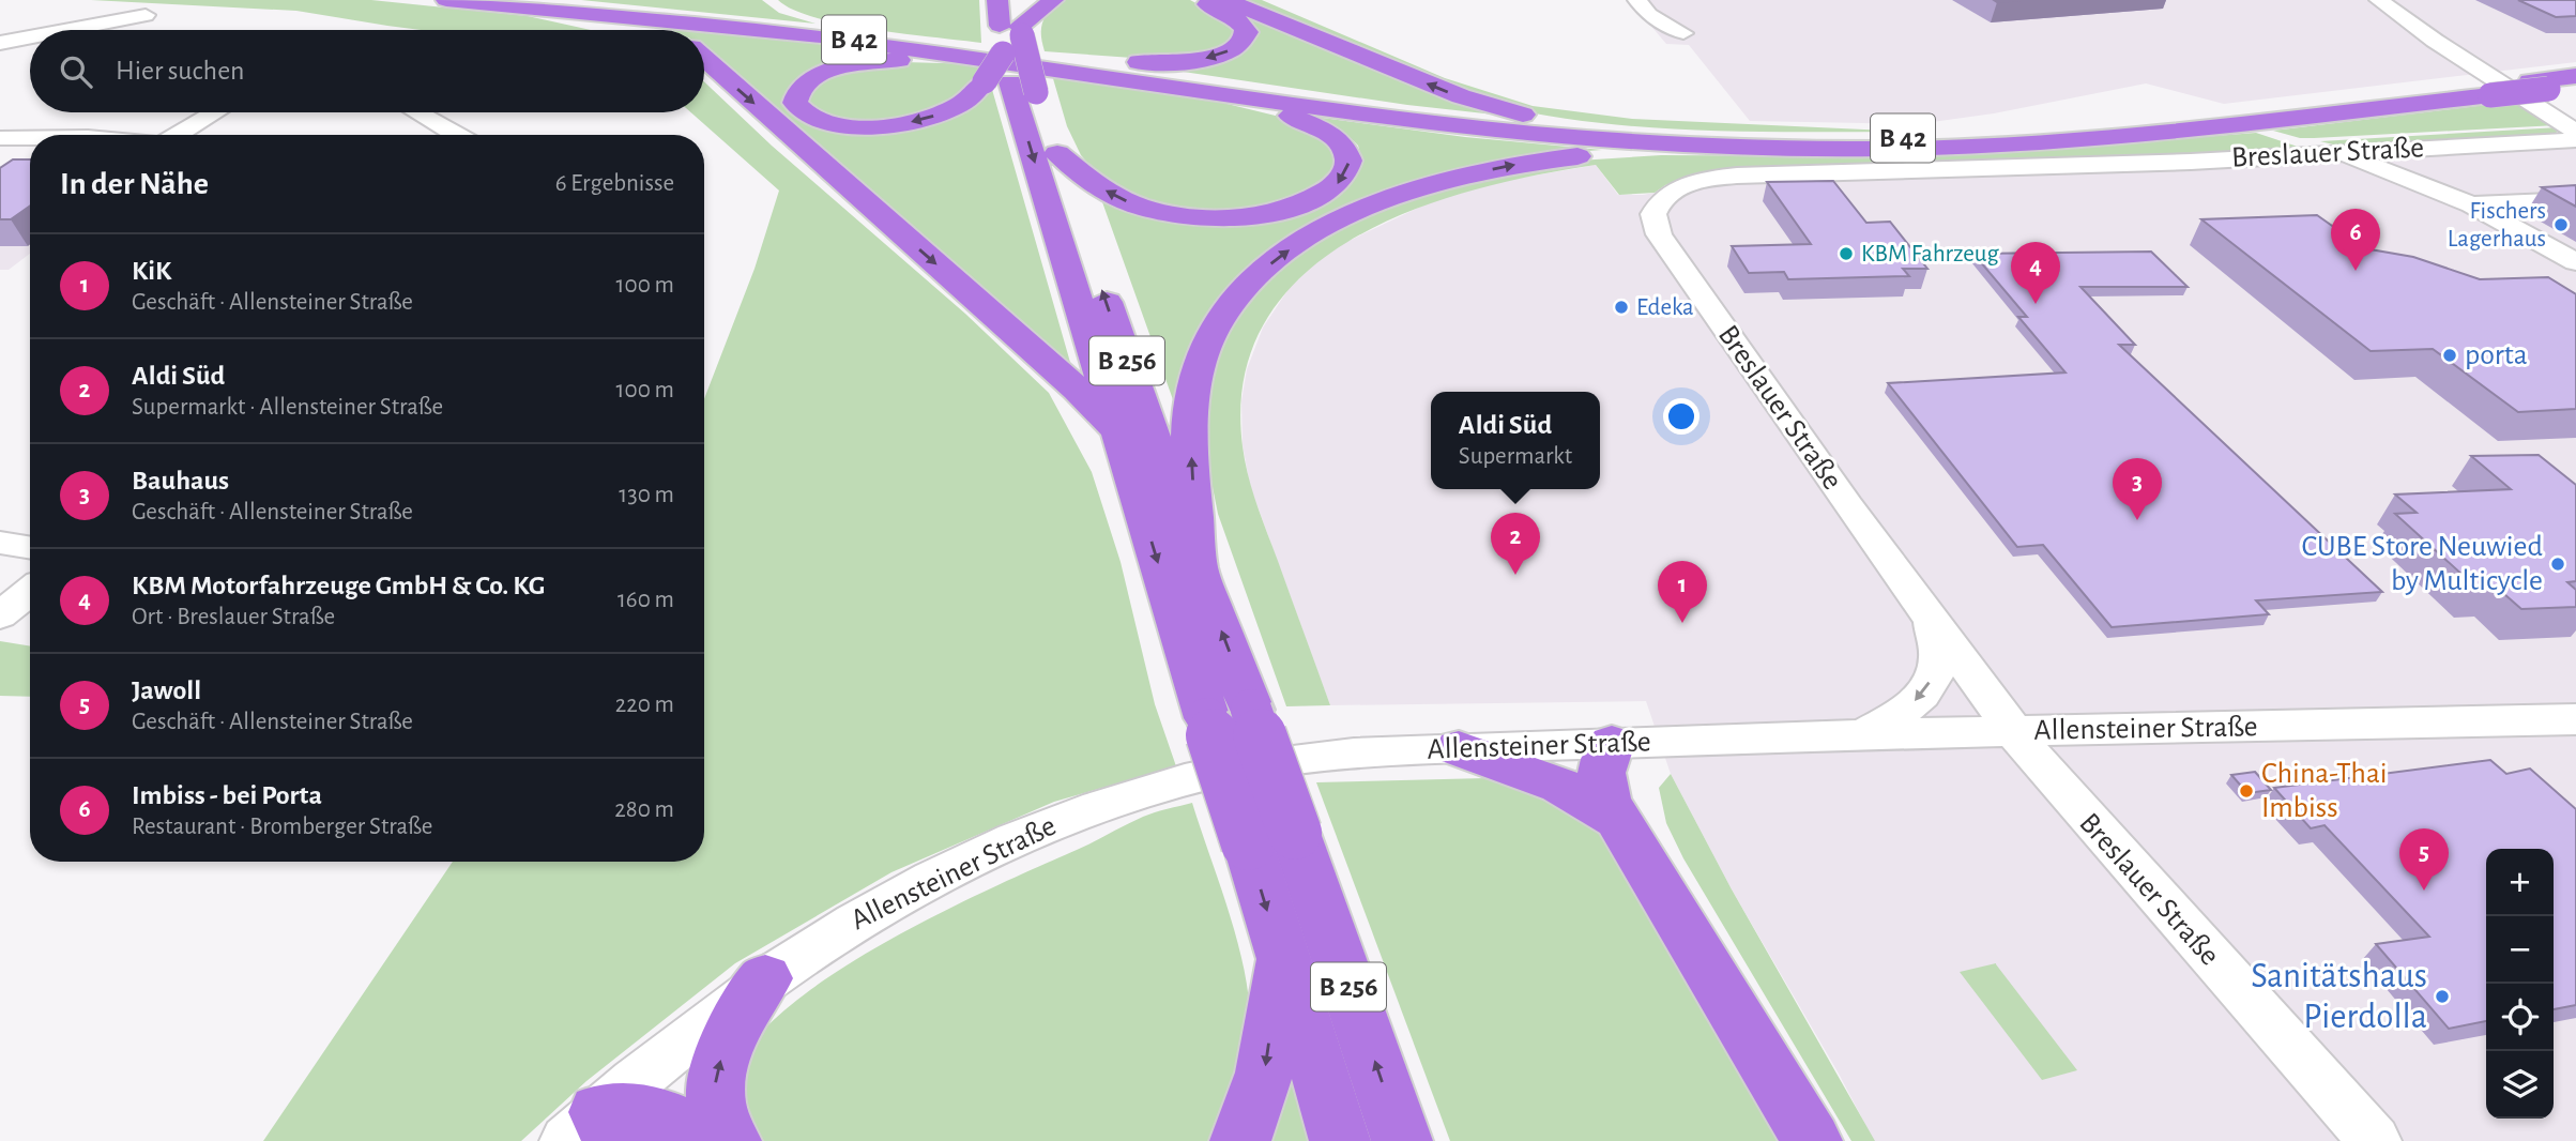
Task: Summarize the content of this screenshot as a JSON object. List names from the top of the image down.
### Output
{
  "streets": {
    "highway": ["B 42", "B 256"],
    "street": ["Breslauer Straße", "Allensteiner Straße"]
  },
  "crossings": [
    ["B 42", "B 256"],
    ["Breslauer Straße", "Allensteiner Straße"]
  ],
  "places": [
    "Fischers Lagerhaus",
    "KBM Fahrzeug",
    "Edeka",
    "porta",
    "CUBE Store Neuwied by Multicycle",
    "China-Thai Imbiss",
    "Sanitätshaus Pierdolla"
  ],
  "page": {
    "search": "Hier suchen",
    "heading": ["In der Nähe", "6 Ergebnisse"],
    "pins": [
      "6",
      "4",
      "3",
      "2",
      "1",
      "5"
    ],
    "list": [
      {
        "mark": "1",
        "name": "KiK",
        "note": "Geschäft · Allensteiner Straße",
        "value": "100 m"
      },
      {
        "mark": "2",
        "name": "Aldi Süd",
        "note": "Supermarkt · Allensteiner Straße",
        "value": "100 m"
      },
      {
        "mark": "3",
        "name": "Bauhaus",
        "note": "Geschäft · Allensteiner Straße",
        "value": "130 m"
      },
      {
        "mark": "4",
        "name": "KBM Motorfahrzeuge GmbH & Co. KG",
        "note": "Ort · Breslauer Straße",
        "value": "160 m"
      },
      {
        "mark": "5",
        "name": "Jawoll",
        "note": "Geschäft · Allensteiner Straße",
        "value": "220 m"
      },
      {
        "mark": "6",
        "name": "Imbiss - bei Porta",
        "note": "Restaurant · Bromberger Straße",
        "value": "280 m"
      }
    ],
    "popup": ["Aldi Süd", "Supermarkt"],
    "map_buttons": ["+", "−"]
  }
}
